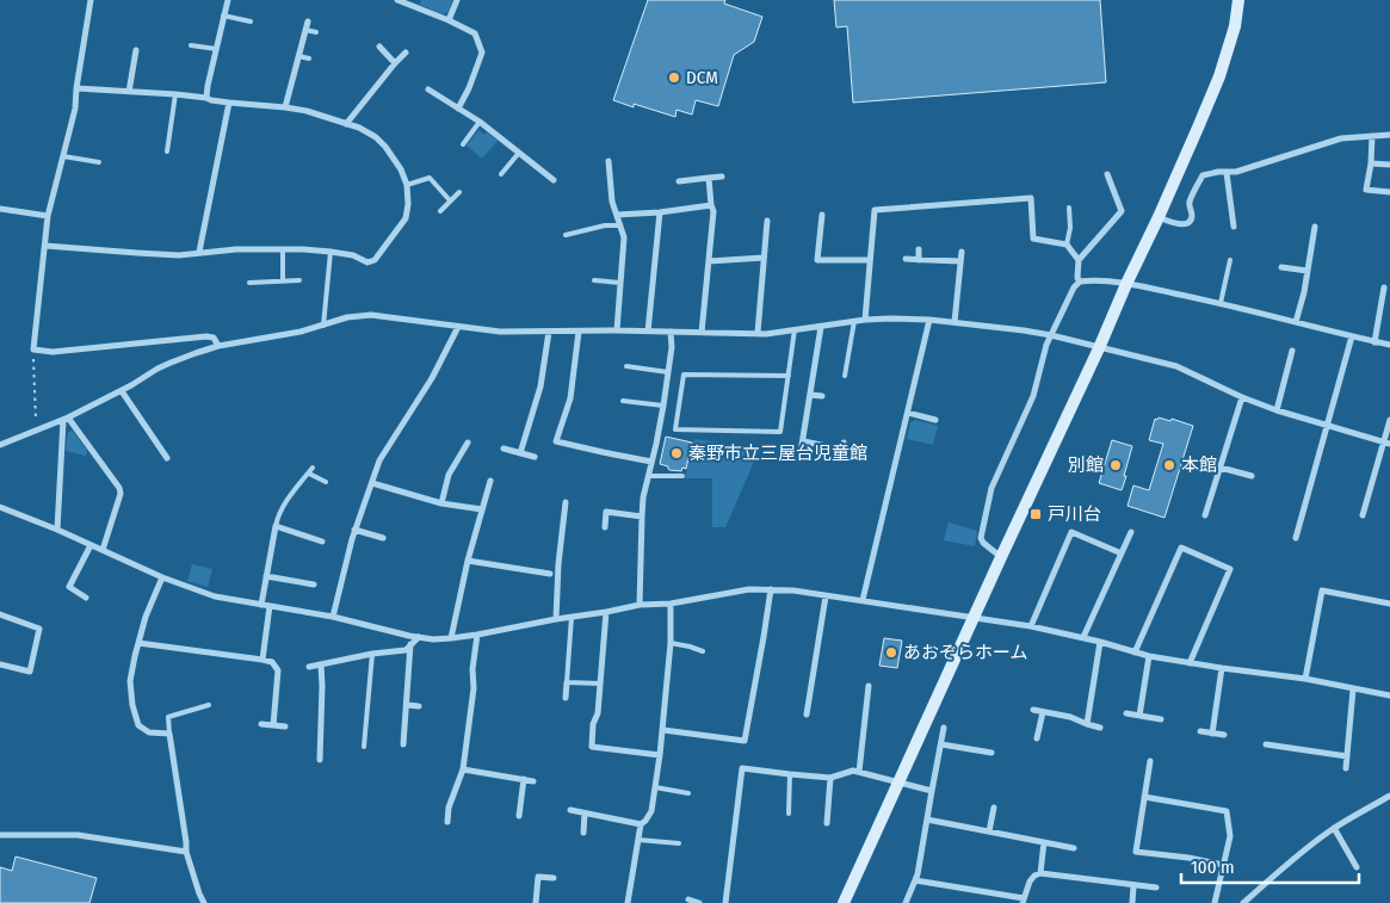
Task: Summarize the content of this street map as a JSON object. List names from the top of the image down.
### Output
{
  "places": {
    "other": [
      "DCM",
      "秦野市立三屋台児童館",
      "別館",
      "本館",
      "あおぞらホーム"
    ],
    "transit": ["戸川台"]
  },
  "scale_bar": "100 m"
}
